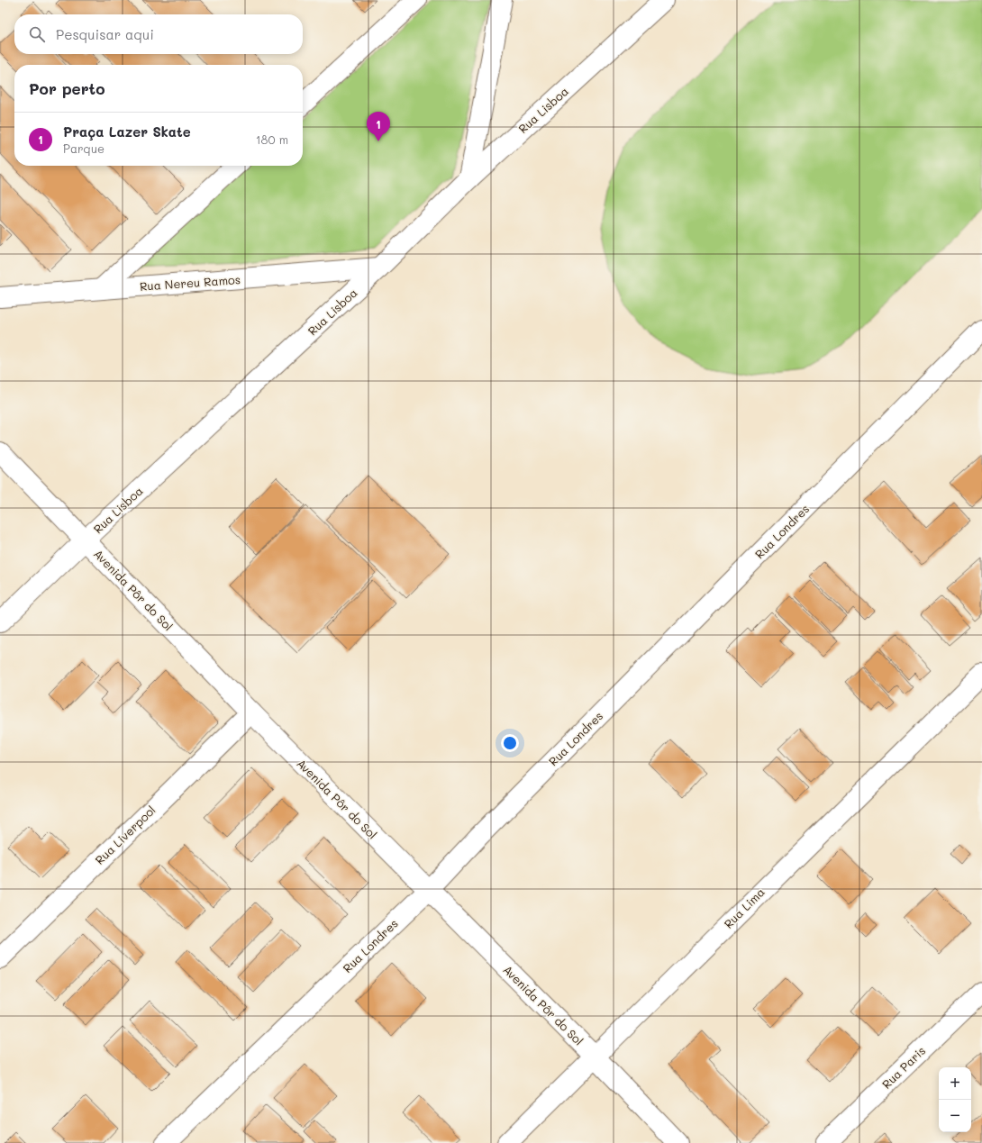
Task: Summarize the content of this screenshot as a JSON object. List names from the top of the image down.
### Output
{
  "streets": {
    "street": [
      "Rua Lisboa",
      "Rua Nereu Ramos",
      "Rua Londres",
      "Avenida Pôr do Sol",
      "Rua Liverpool",
      "Rua Lima",
      "Rua Paris"
    ]
  },
  "crossings": [
    ["Rua Lisboa", "Rua Nereu Ramos"],
    ["Rua Lisboa", "Avenida Pôr do Sol"],
    ["Rua Londres", "Avenida Pôr do Sol"],
    ["Avenida Pôr do Sol", "Rua Liverpool"],
    ["Avenida Pôr do Sol", "Rua Lima"]
  ],
  "page": {
    "search": "Pesquisar aqui",
    "heading": "Por perto",
    "pins": "1",
    "list": [
      {
        "mark": "1",
        "name": "Praça Lazer Skate",
        "note": "Parque",
        "value": "180 m"
      }
    ],
    "map_buttons": ["+", "−"]
  }
}
